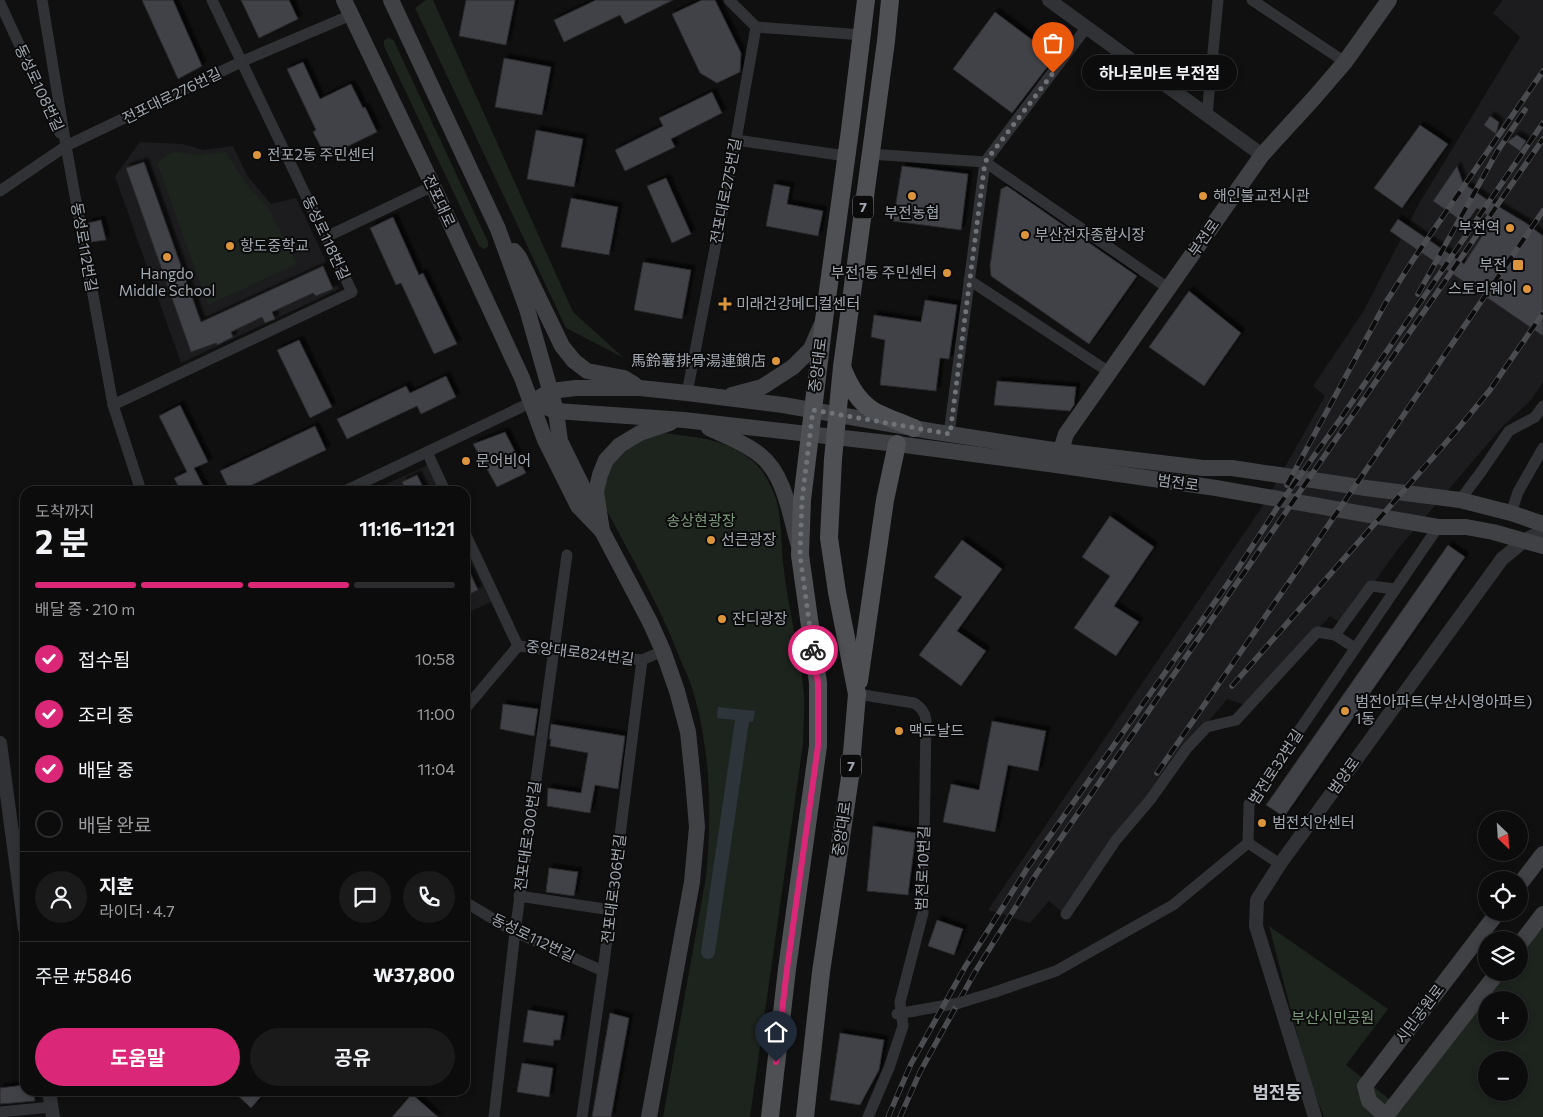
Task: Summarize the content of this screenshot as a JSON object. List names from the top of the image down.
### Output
{
  "streets": {
    "main road": [
      "전포대로",
      "7",
      "부전로",
      "중앙대로",
      "범전로",
      "시민공원로"
    ],
    "street": [
      "동성로108번길",
      "전포대로276번길",
      "전포대로275번길",
      "동성로118번길",
      "동성로112번길",
      "중앙대로824번길",
      "범전로32번길",
      "범양로",
      "전포대로300번길",
      "범전로10번길",
      "전포대로306번길"
    ]
  },
  "crossings": [
    ["동성로108번길", "전포대로276번길"],
    ["동성로108번길", "동성로112번길"],
    ["전포대로276번길", "전포대로"],
    ["전포대로276번길", "동성로118번길"],
    ["전포대로276번길", "동성로112번길"],
    ["동성로118번길", "동성로112번길"],
    ["부전로", "범전로"],
    ["동성로112번길", "전포대로300번길"],
    ["동성로112번길", "전포대로306번길"],
    ["중앙대로", "범전로"],
    ["중앙대로", "범전로10번길"],
    ["범전로", "범전로32번길"],
    ["범전로", "범양로"],
    ["중앙대로824번길", "전포대로300번길"],
    ["중앙대로824번길", "전포대로306번길"]
  ],
  "districts": ["범전동"],
  "parks": ["송상현광장", "부산시민공원"],
  "places": {
    "other": [
      "하나로마트 부전점",
      "전포2동 주민센터",
      "부전농협",
      "해인불교전시관",
      "부전역",
      "부산전자종합시장",
      "항도중학교",
      "Hangdo Middle School",
      "부전1동 주민센터",
      "스토리웨이",
      "馬鈴薯排骨湯連鎖店",
      "문어비어",
      "선큰광장",
      "잔디광장",
      "범전아파트(부산시영아파트) 1동",
      "맥도날드",
      "범전치안센터"
    ],
    "transit": ["부전"],
    "health": ["미래건강메디컬센터"]
  },
  "north": "bottom right",
  "page": {
    "bubble": "하나로마트 부전점",
    "heading": ["2 분", "도착까지", "11:16–11:21"],
    "panel": [
      "지훈",
      "라이더 · 4.7",
      "주문 #5846",
      "₩37,800"
    ],
    "bar": "배달 중 · 210 m",
    "list": [
      ["접수됨", "10:58"],
      ["조리 중", "11:00"],
      ["배달 중", "11:04"],
      "배달 완료"
    ],
    "map_buttons": ["+", "−"],
    "buttons": ["도움말", "공유"]
  }
}
